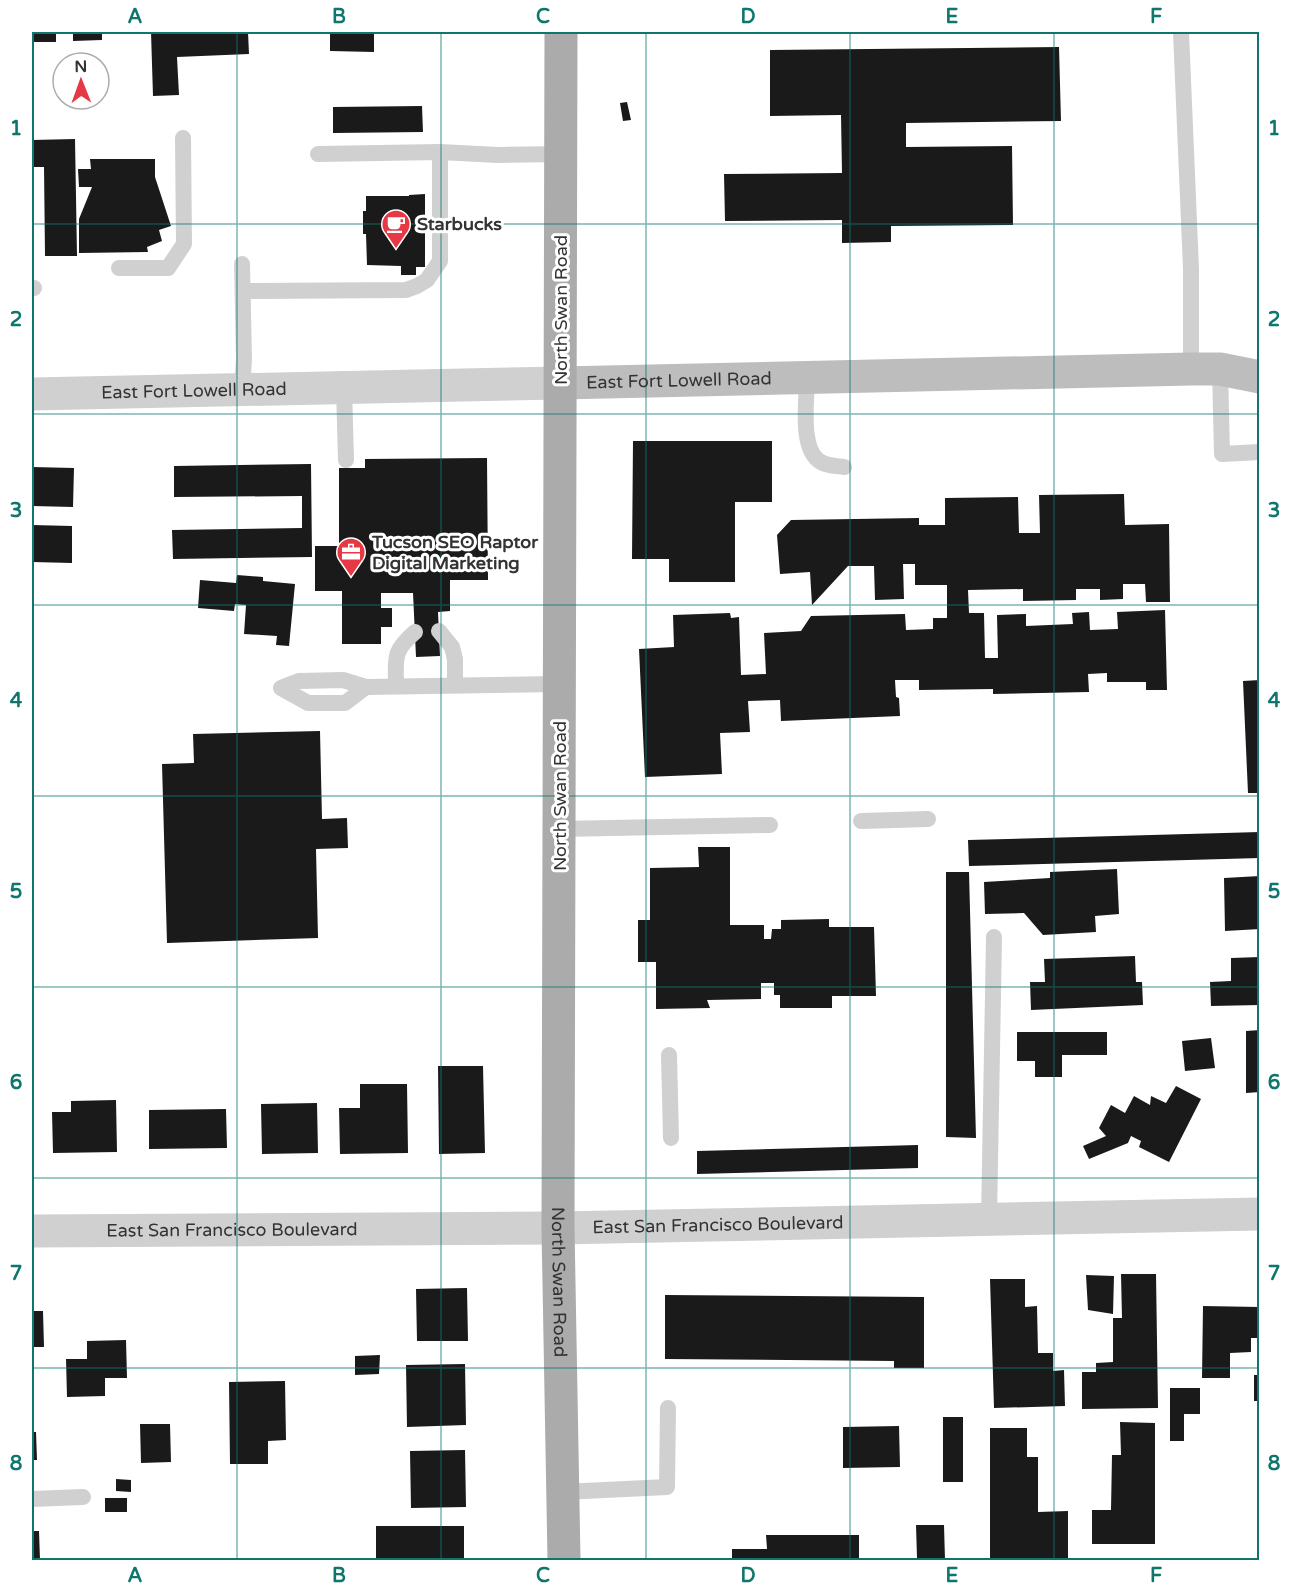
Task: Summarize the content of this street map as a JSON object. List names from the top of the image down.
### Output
{
  "streets": {
    "main road": ["North Swan Road"],
    "street": ["East Fort Lowell Road", "East San Francisco Boulevard"]
  },
  "crossings": [
    ["North Swan Road", "East Fort Lowell Road"],
    ["North Swan Road", "East San Francisco Boulevard"]
  ],
  "places": {
    "cafe": ["Starbucks"],
    "office": ["Tucson SEO Raptor Digital Marketing"]
  },
  "north": "top",
  "grid": {
    "columns": [
      "A",
      "B",
      "C",
      "D",
      "E",
      "F"
    ],
    "rows": [
      "1",
      "2",
      "3",
      "4",
      "5",
      "6",
      "7",
      "8"
    ]
  }
}
